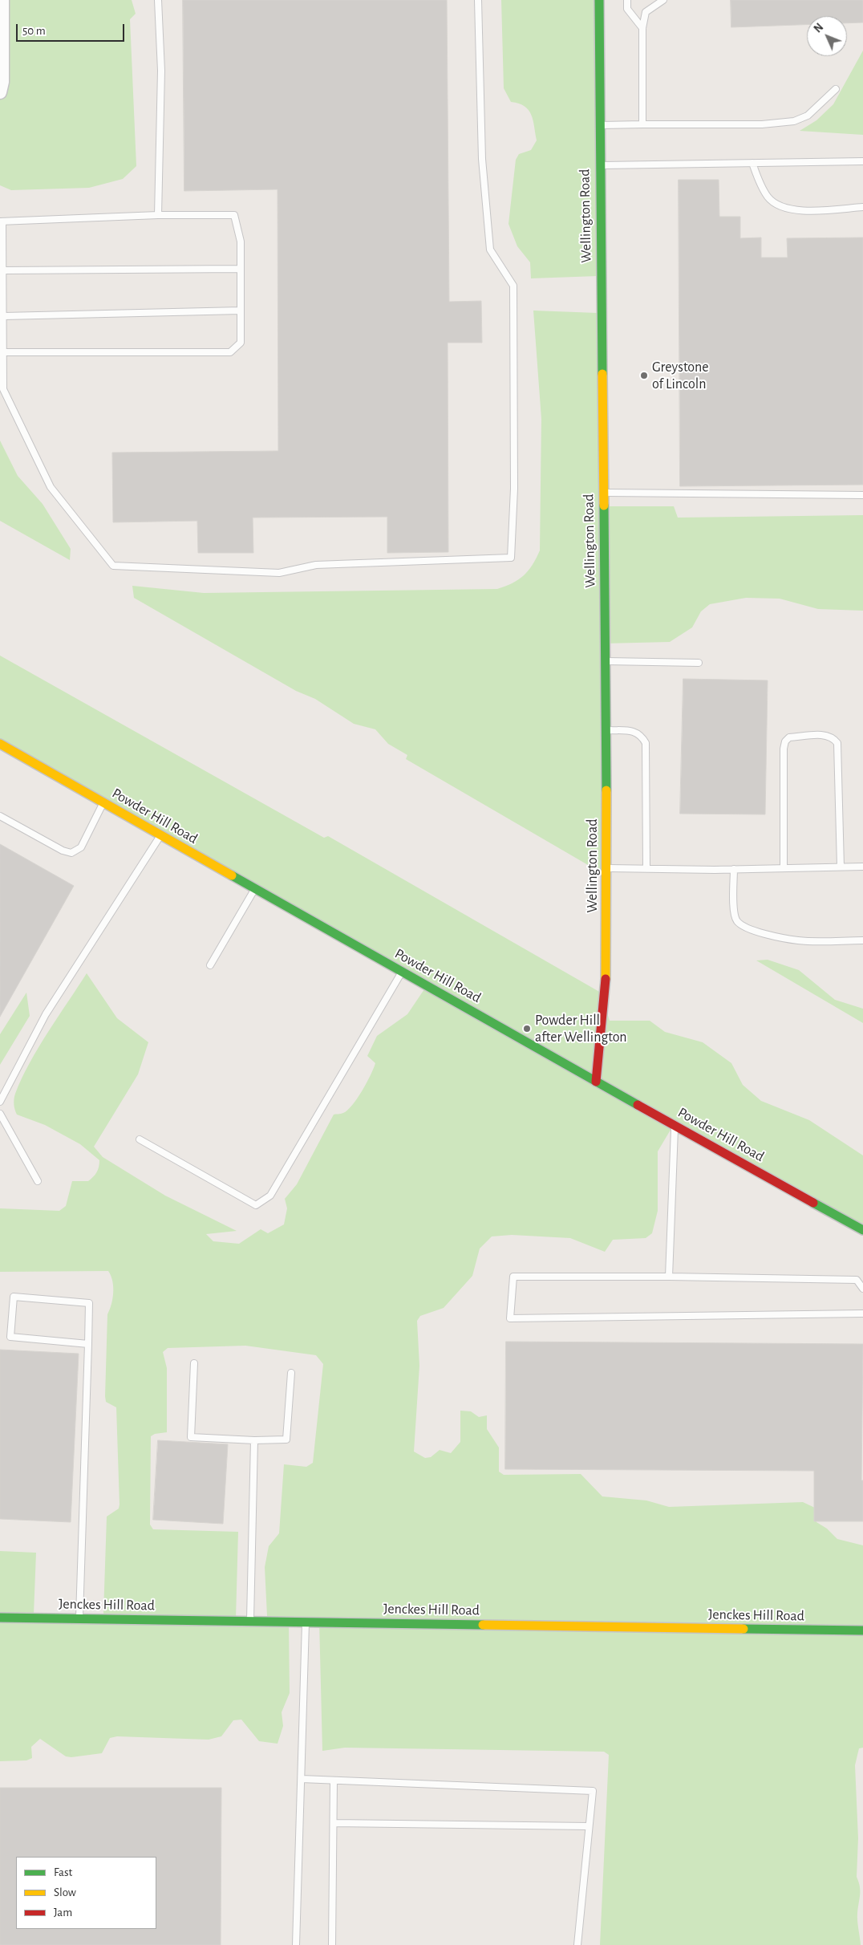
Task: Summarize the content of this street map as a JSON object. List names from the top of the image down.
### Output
{
  "streets": {
    "street": ["Wellington Road", "Powder Hill Road", "Jenckes Hill Road"]
  },
  "crossings": [
    ["Wellington Road", "Powder Hill Road"]
  ],
  "places": ["Greystone of Lincoln", "Powder Hill after Wellington"],
  "legend": ["Fast", "Slow", "Jam"],
  "scale_bar": "50 m",
  "north": "top left"
}
